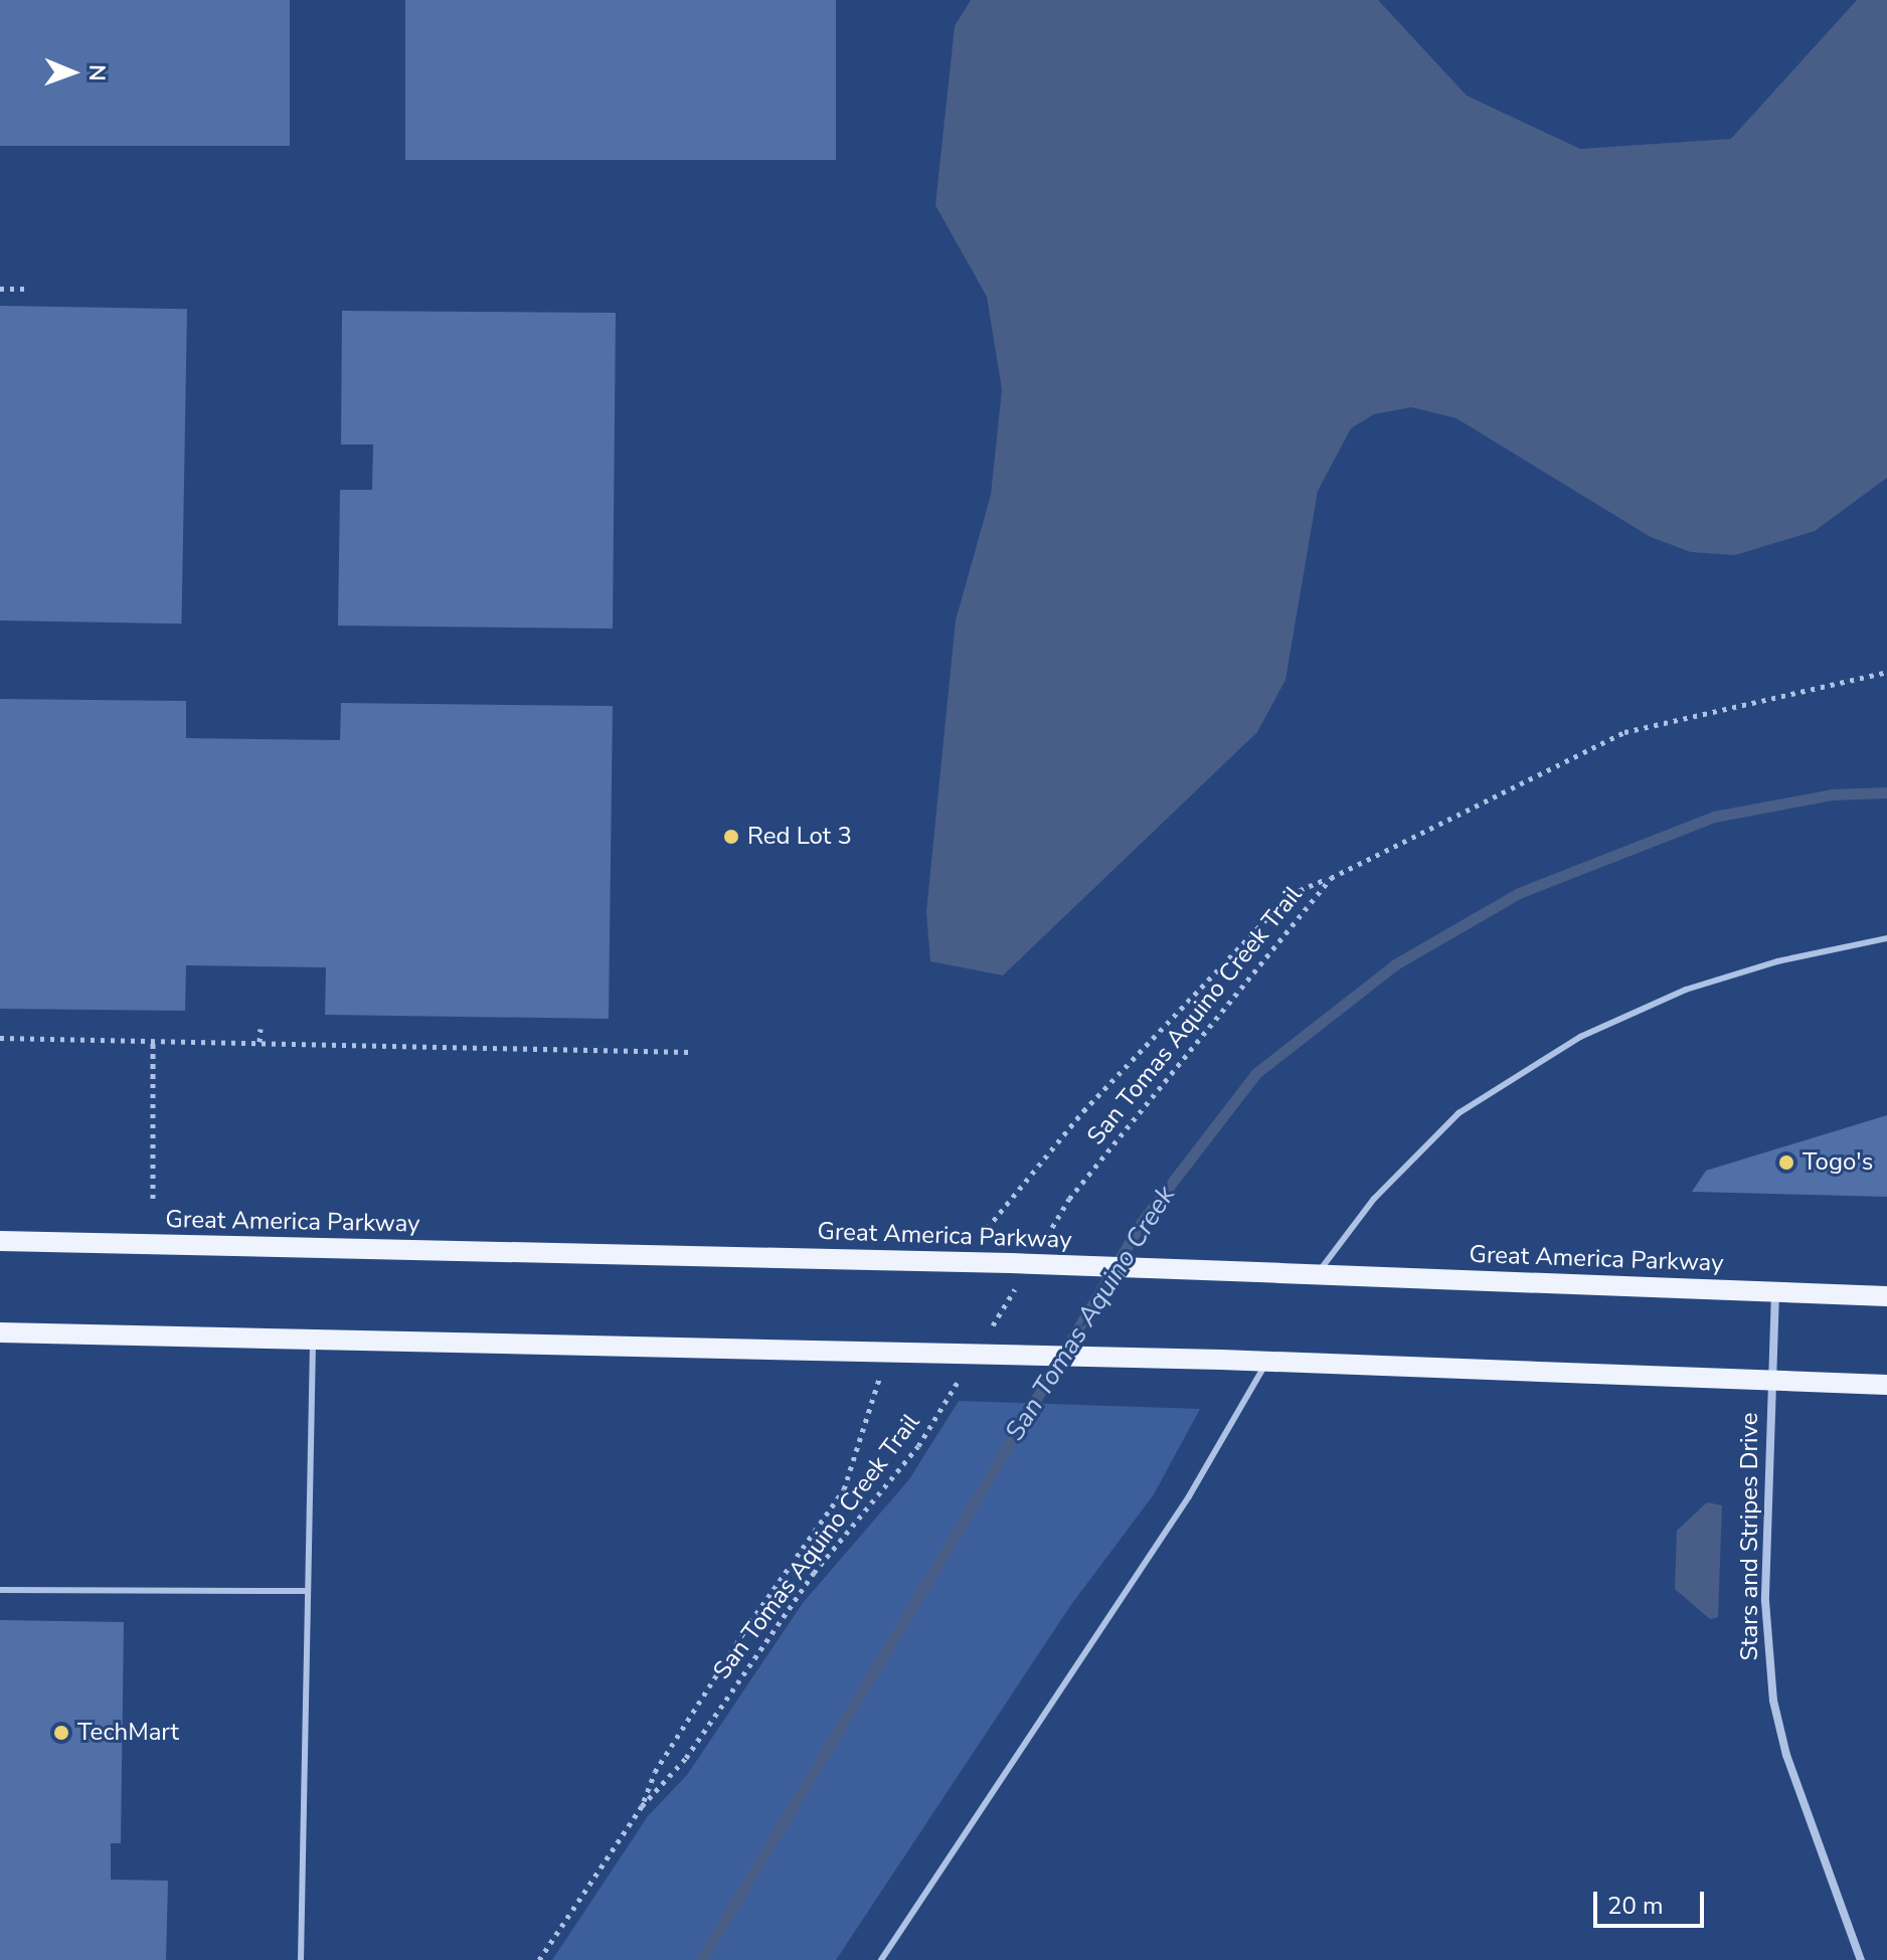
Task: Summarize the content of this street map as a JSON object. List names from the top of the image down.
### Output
{
  "streets": {
    "main road": ["Great America Parkway"],
    "street": ["Stars and Stripes Drive"],
    "path": ["San Tomas Aquino Creek Trail"]
  },
  "crossings": [
    ["San Tomas Aquino Creek Trail", "Great America Parkway"],
    ["Great America Parkway", "Stars and Stripes Drive"]
  ],
  "water": ["San Tomas Aquino Creek"],
  "places": ["Red Lot 3", "Togo's", "TechMart"],
  "scale_bar": "20 m",
  "north": "right"
}
